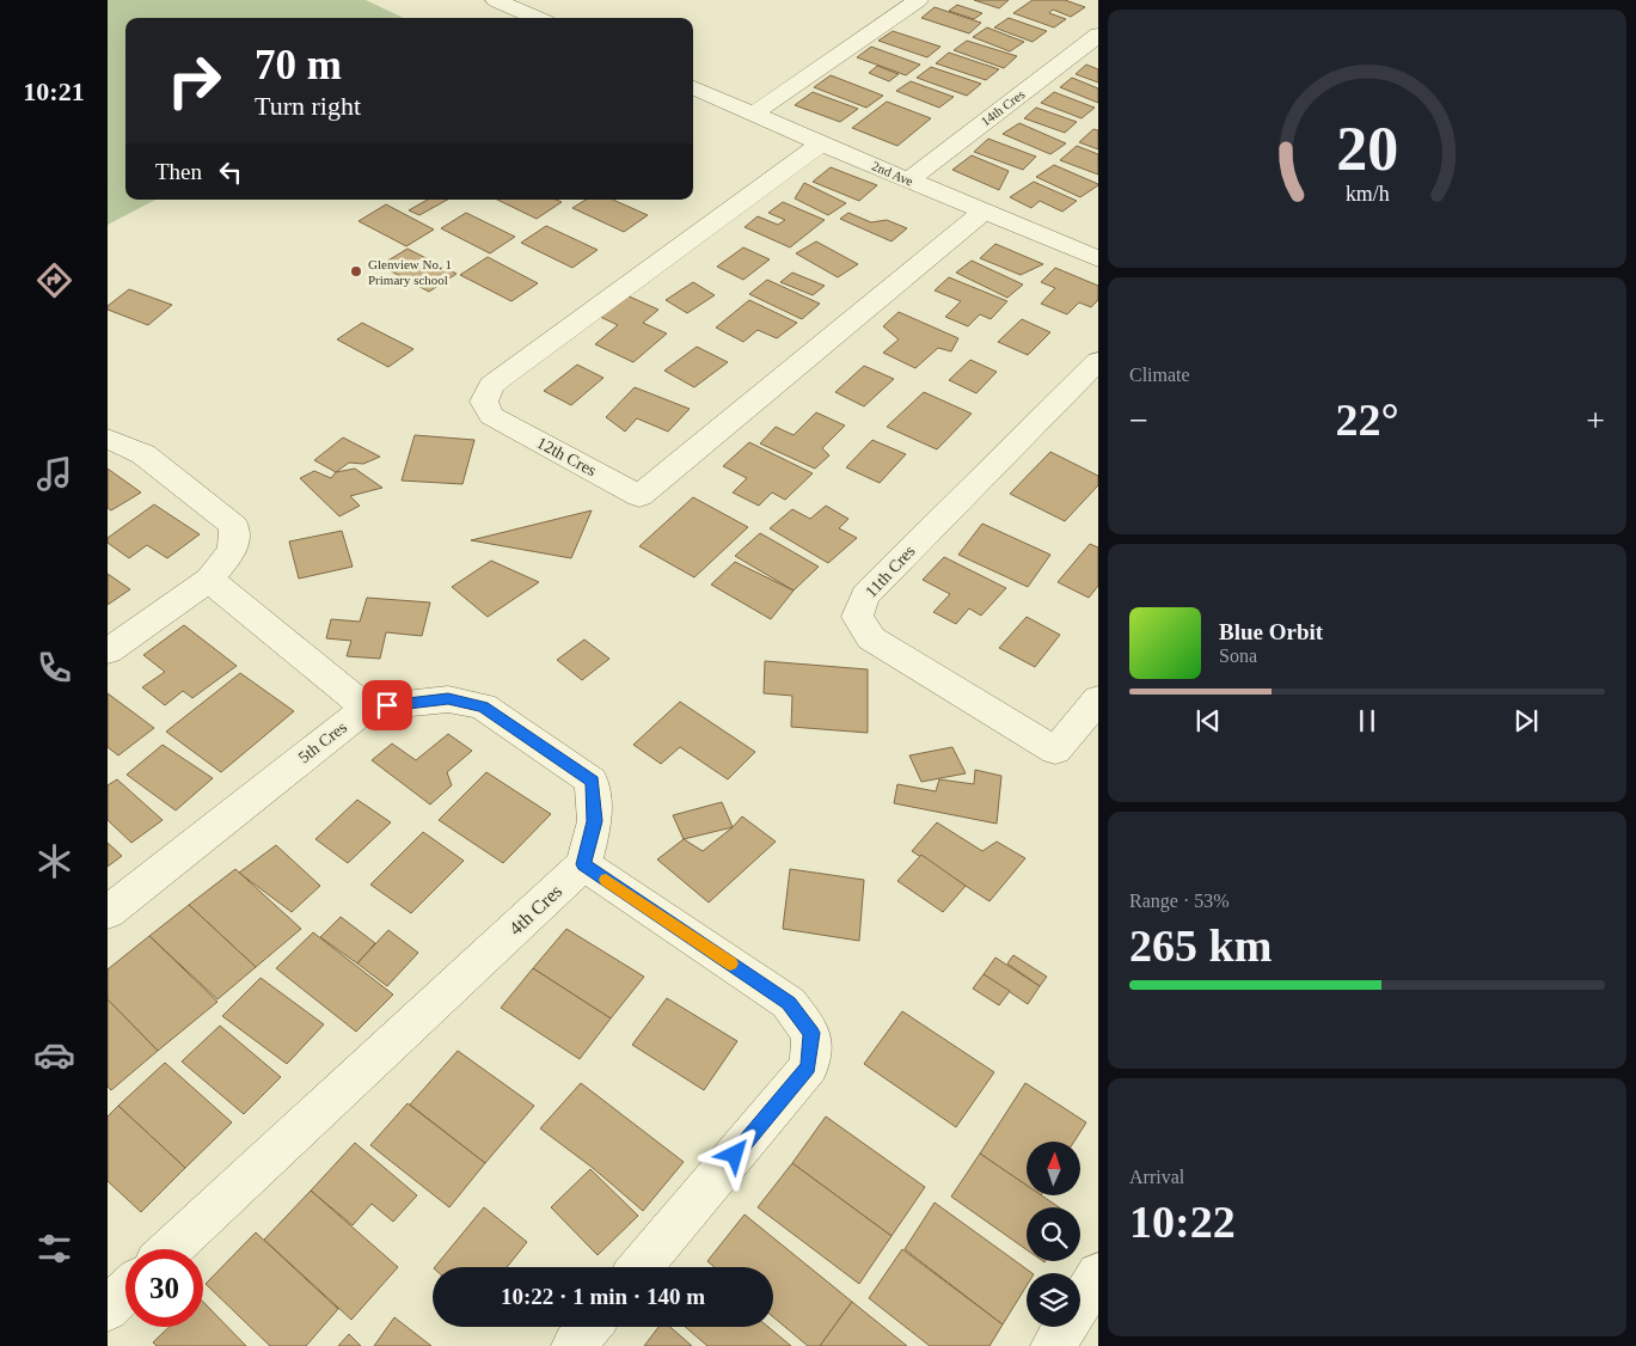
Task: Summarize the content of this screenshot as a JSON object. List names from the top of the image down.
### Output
{
  "streets": {
    "street": [
      "14th Cres",
      "2nd Ave",
      "12th Cres",
      "11th Cres",
      "5th Cres",
      "4th Cres"
    ]
  },
  "crossings": [
    ["14th Cres", "2nd Ave"],
    ["2nd Ave", "12th Cres"]
  ],
  "places": ["Glenview No. 1 Primary school"],
  "north": "top",
  "page": {
    "tabs": "10:21",
    "turn": ["70 m", "Turn right"],
    "then": "Then",
    "tile": [
      "Climate",
      ["Range · 53%", "265 km"],
      ["Arrival", "10:22"]
    ],
    "heat": ["−", "22°", "+"],
    "song": ["Blue Orbit", "Sona"],
    "limit": "30",
    "trip": "10:22 · 1 min · 140 m",
    "gauge": ["20", "km/h"]
  }
}
